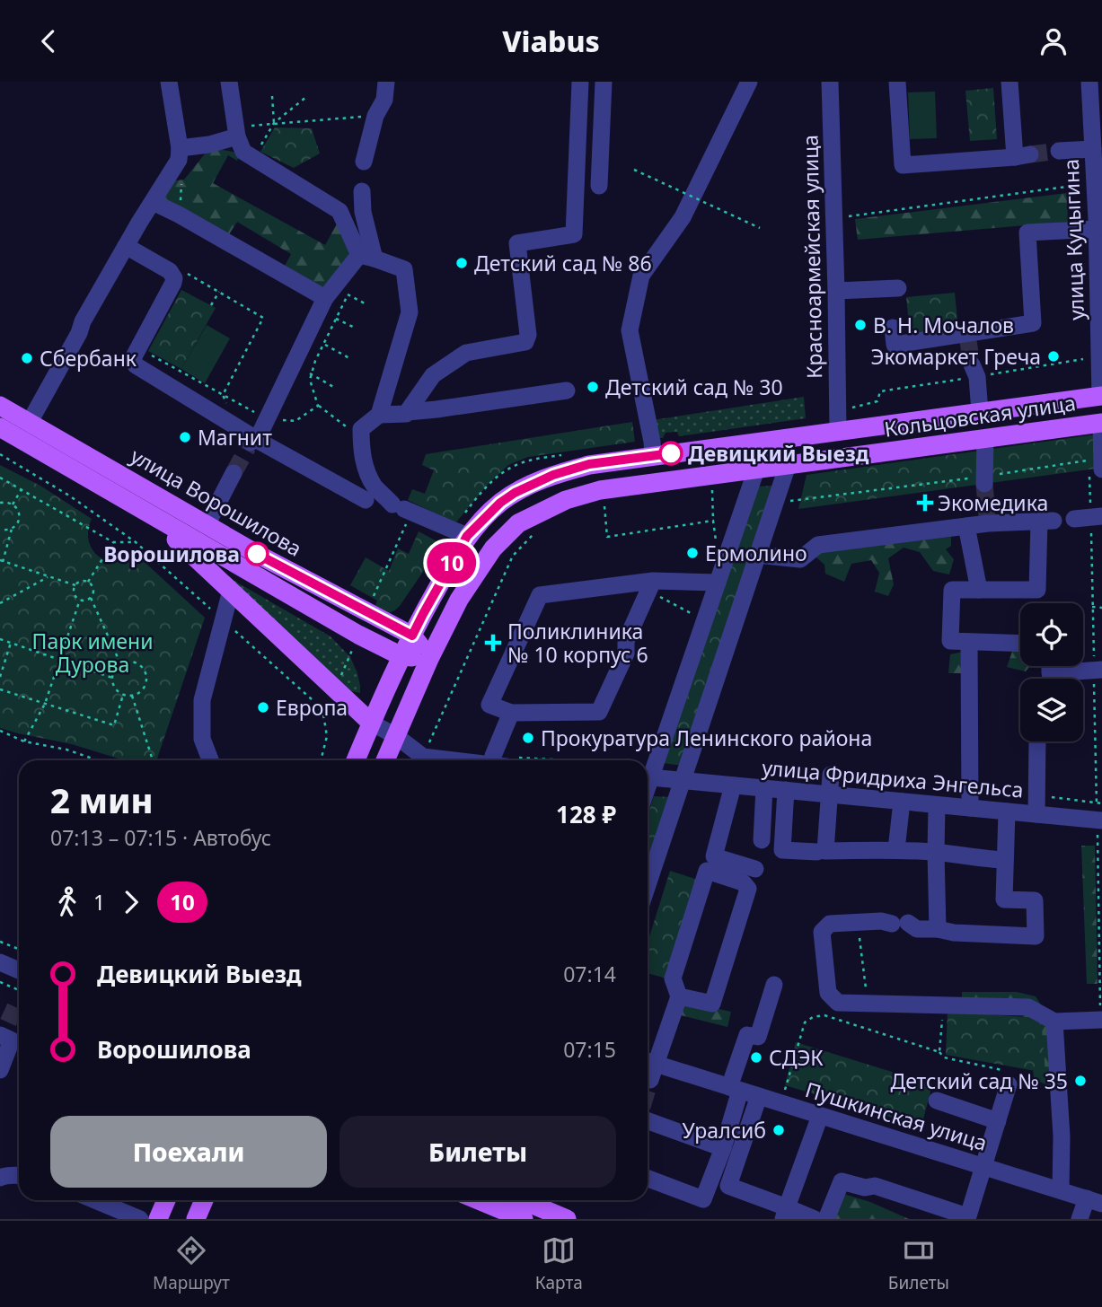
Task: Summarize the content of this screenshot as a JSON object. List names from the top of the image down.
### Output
{
  "streets": {
    "main road": ["Кольцовская улица", "улица Ворошилова"],
    "street": [
      "улица Куцыгина",
      "Красноармейская улица",
      "улица Фридриха Энгельса",
      "Пушкинская улица"
    ]
  },
  "crossings": [
    ["улица Куцыгина", "Кольцовская улица"],
    ["Красноармейская улица", "Кольцовская улица"],
    ["Кольцовская улица", "улица Ворошилова"]
  ],
  "parks": ["Парк имени Дурова"],
  "places": {
    "other": [
      "Детский сад № 86",
      "В. Н. Мочалов",
      "Экомаркет Греча",
      "Сбербанк",
      "Детский сад № 30",
      "Магнит",
      "Девицкий Выезд",
      "Ермолино",
      "Ворошилова",
      "Европа",
      "Прокуратура Ленинского района",
      "СДЭК",
      "Детский сад № 35",
      "Уралсиб"
    ],
    "health": ["Экомедика", "Поликлиника № 10 корпус 6"]
  },
  "lines": ["bus line 10"],
  "page": {
    "header": "Viabus",
    "on_map": "10",
    "heading": ["2 мин", "07:13 – 07:15 · Автобус", "128 ₽"],
    "legs": ["1", "10"],
    "list": [
      {
        "name": "Девицкий Выезд",
        "value": "07:14"
      },
      {
        "name": "Ворошилова",
        "value": "07:15"
      }
    ],
    "buttons": ["Поехали", "Билеты"],
    "tabs": ["Маршрут", "Карта", "Билеты"]
  }
}
